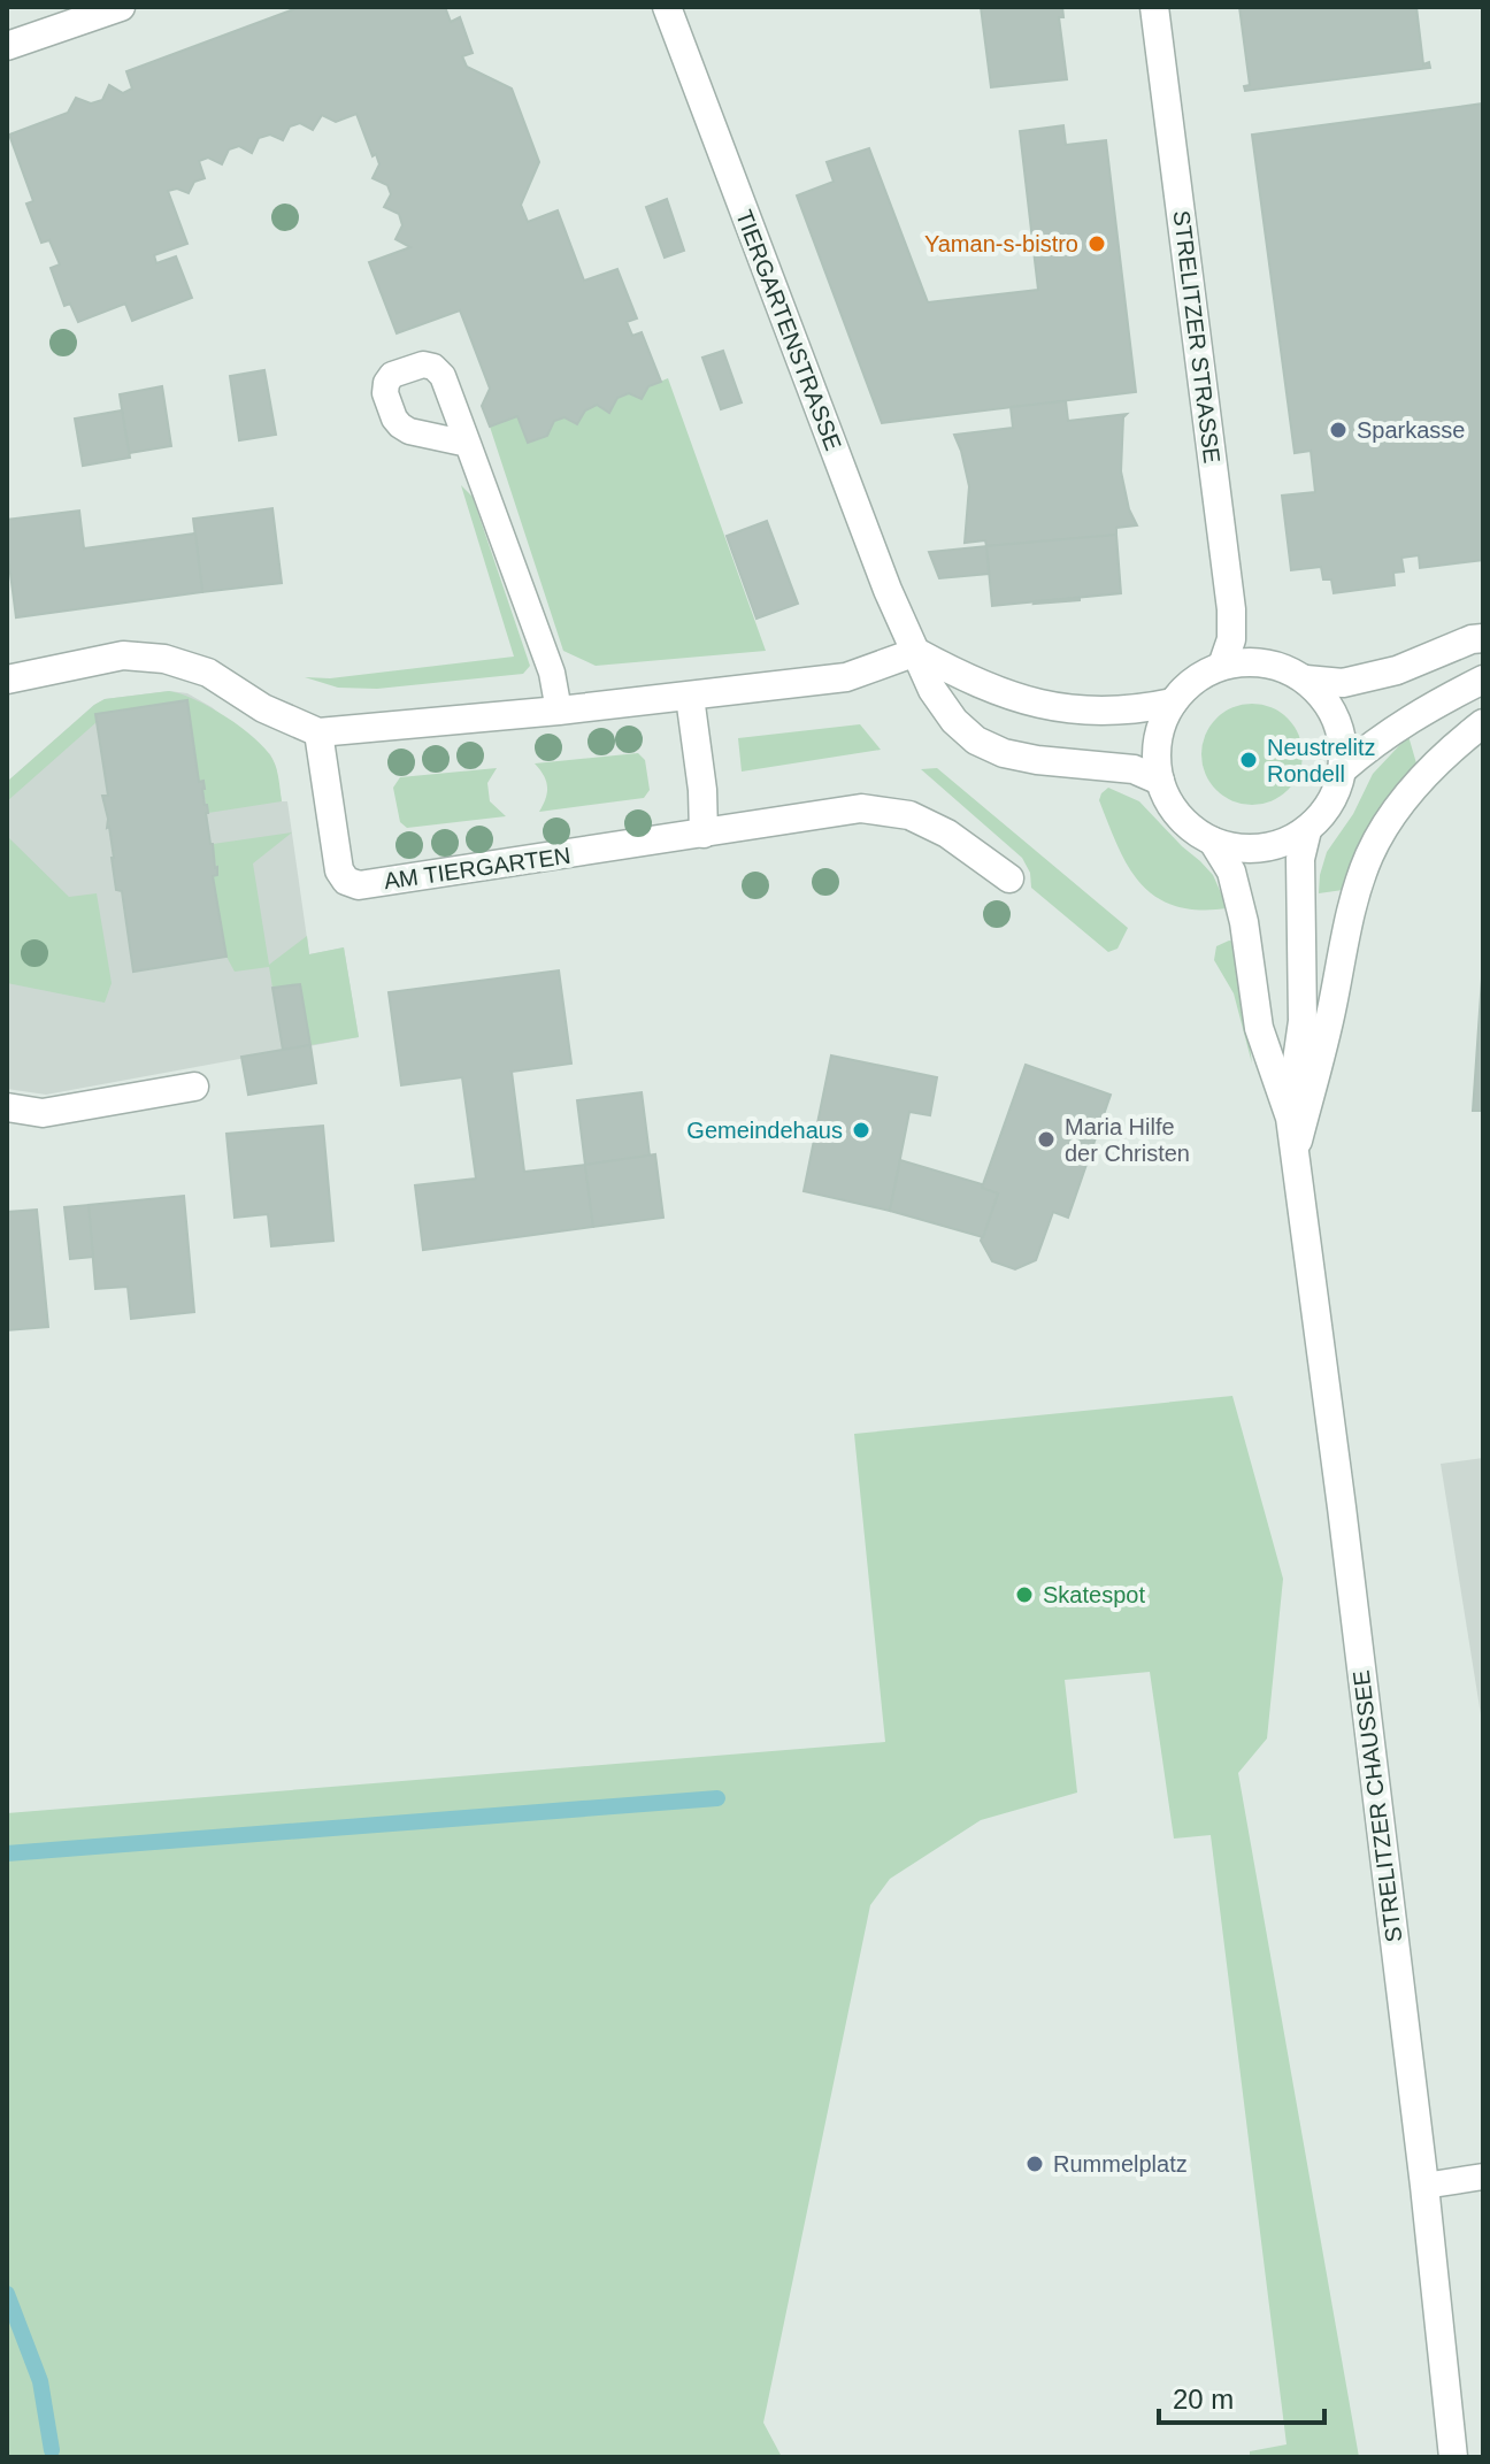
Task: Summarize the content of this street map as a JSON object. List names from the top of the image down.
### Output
{
  "streets": {
    "street": [
      "TIERGARTENSTRASSE",
      "STRELITZER STRASSE",
      "AM TIERGARTEN",
      "STRELITZER CHAUSSEE"
    ]
  },
  "crossings": [
    ["TIERGARTENSTRASSE", "STRELITZER STRASSE"]
  ],
  "places": [
    "Yaman-s-bistro",
    "Sparkasse",
    "Neustrelitz Rondell",
    "Gemeindehaus",
    "Maria Hilfe der Christen",
    "Skatespot",
    "Rummelplatz"
  ],
  "scale_bar": "20 m"
}
